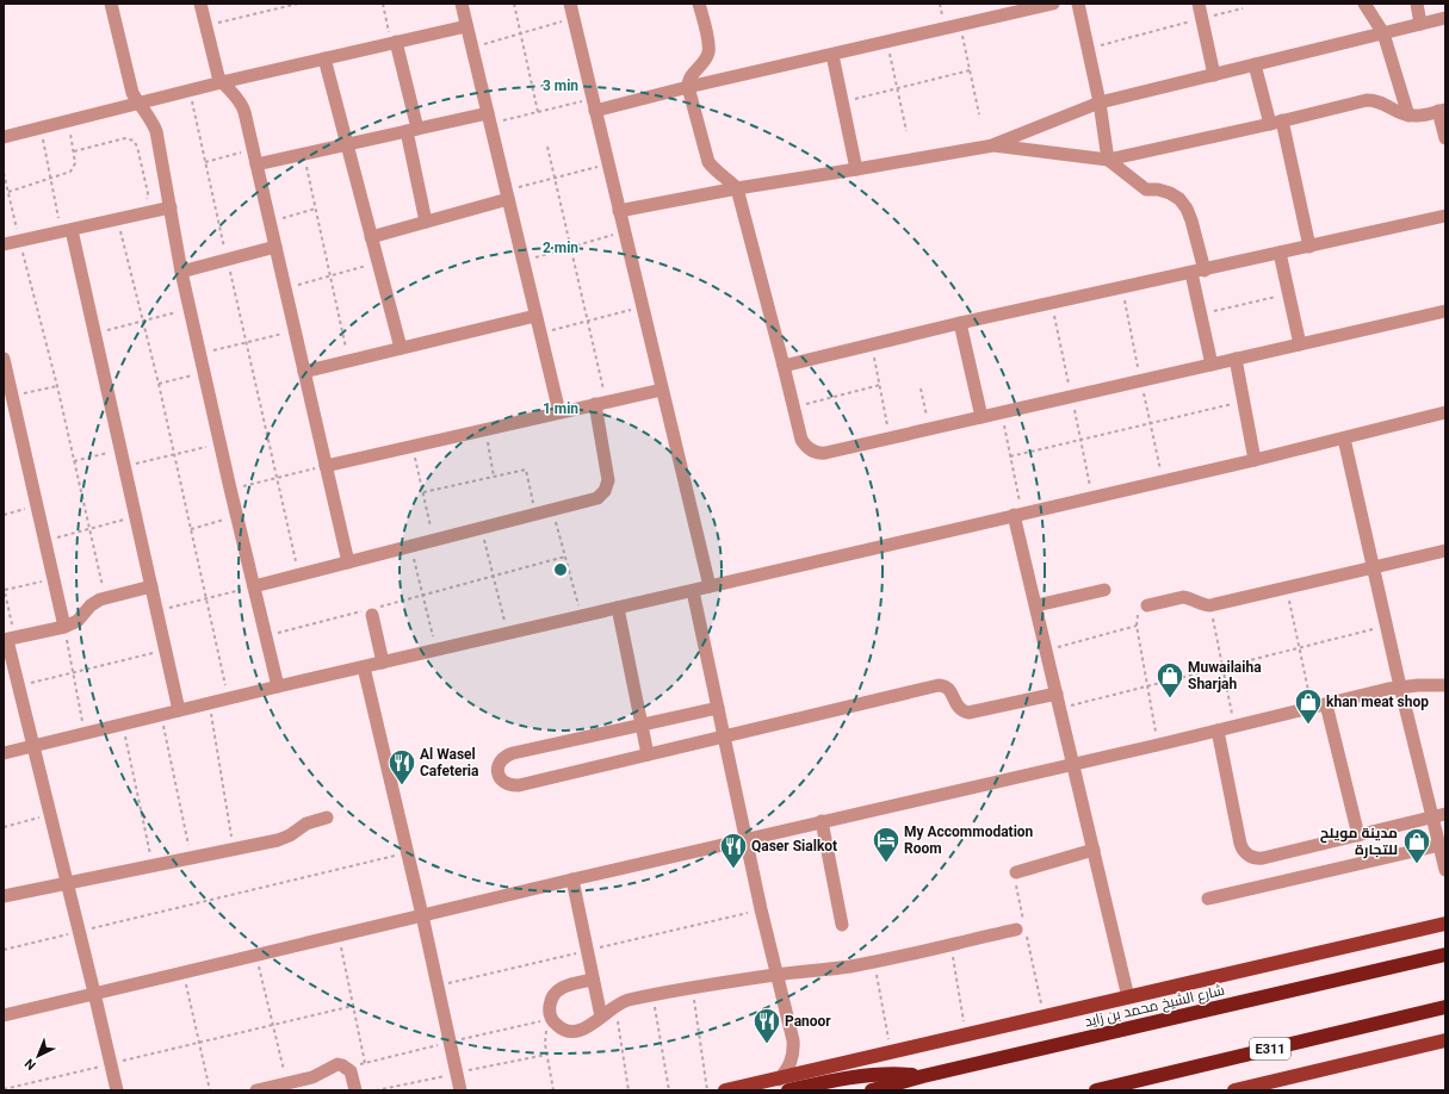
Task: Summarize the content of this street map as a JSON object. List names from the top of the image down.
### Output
{
  "streets": {
    "highway": ["شارع الشيخ محمد بن زايد", "E311"]
  },
  "places": {
    "shop": ["Muwailaiha Sharjah", "khan meat shop", "مدينة مويلح للتجارة"],
    "restaurant": ["Al Wasel Cafeteria", "Qaser Sialkot", "Panoor"],
    "hotel": ["My Accommodation Room"]
  },
  "north": "bottom left",
  "rings": ["3 min", "2 min", "1 min"]
}
